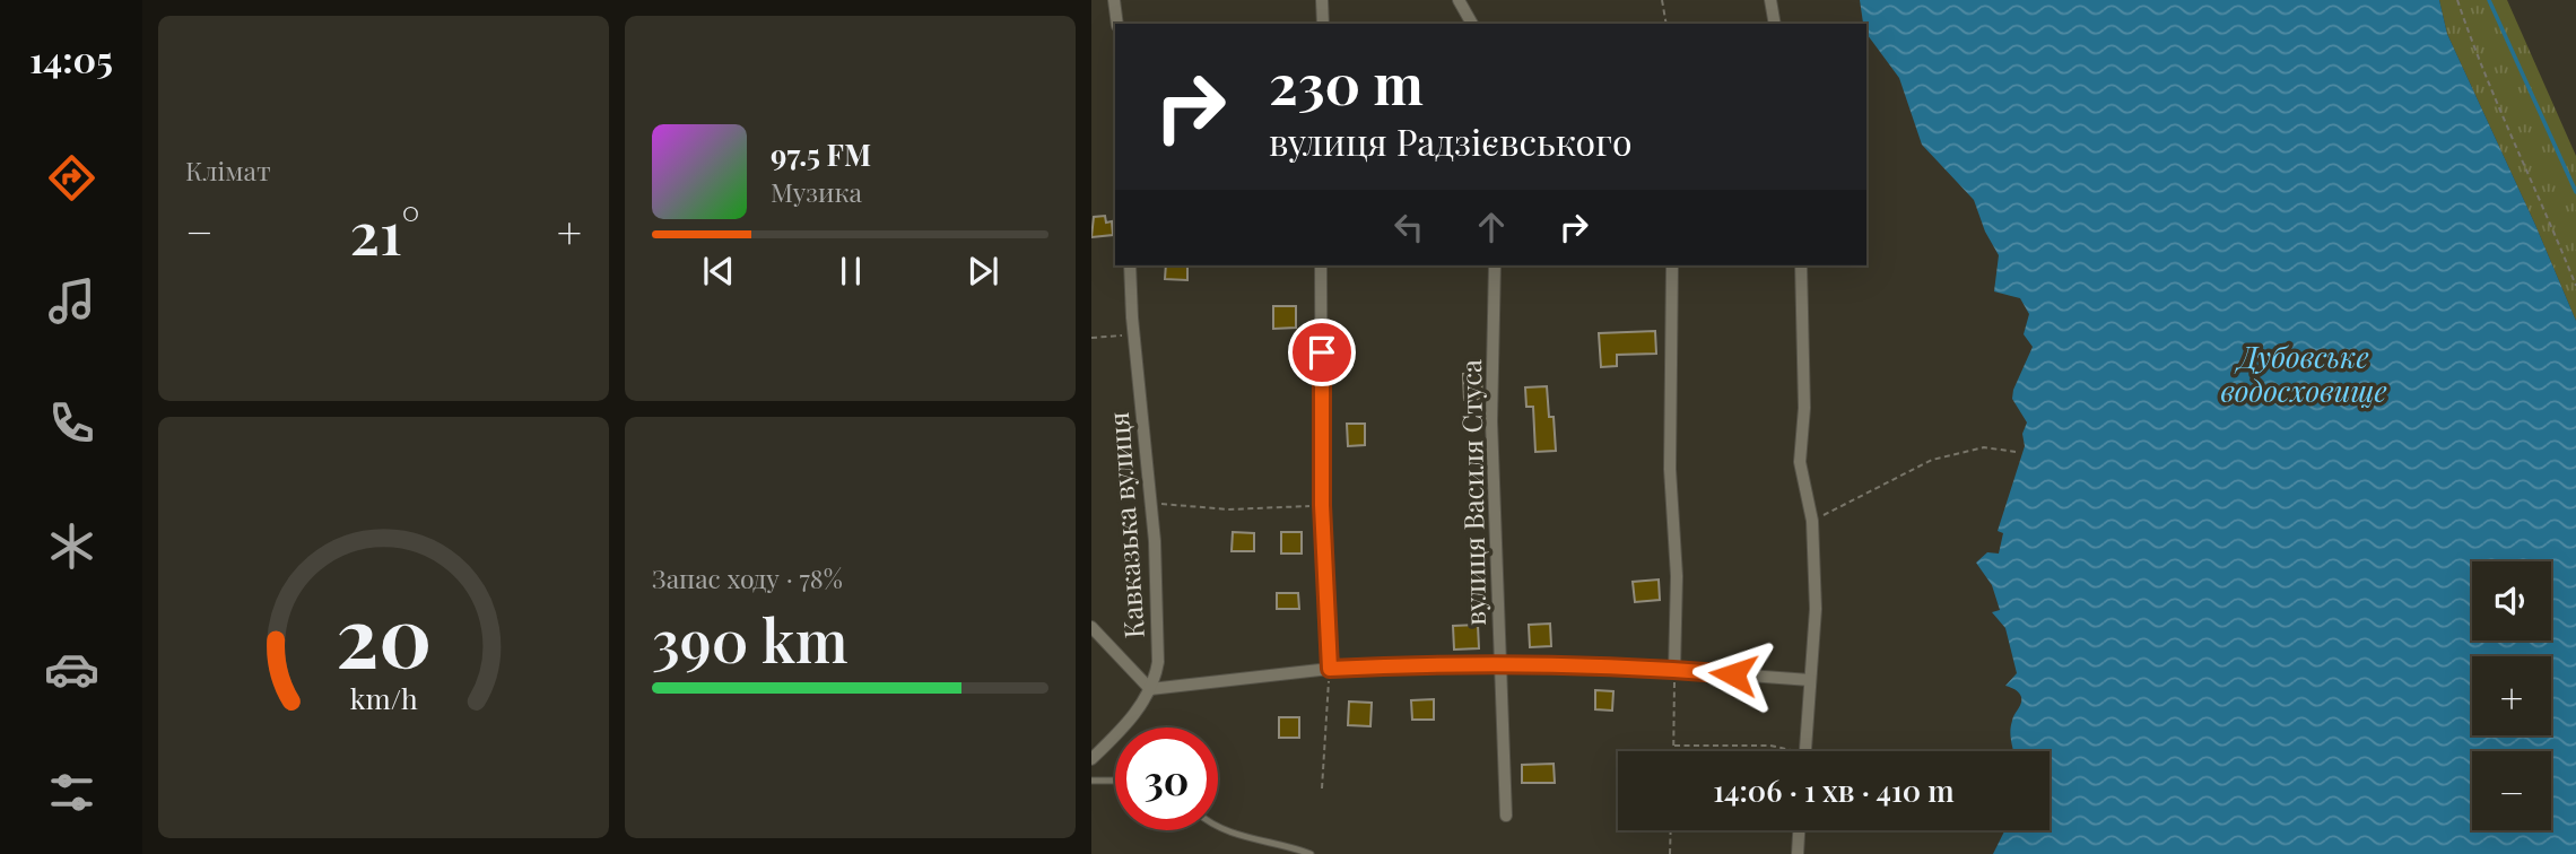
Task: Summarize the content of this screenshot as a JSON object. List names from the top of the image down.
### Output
{
  "streets": {
    "street": ["вулиця Василя Стуса", "Кавказька вулиця"]
  },
  "water": ["Дубовське водосховище"],
  "page": {
    "tabs": "14:05",
    "tile": [
      "Клімат",
      ["Запас ходу · 78%", "390 km"]
    ],
    "turn": ["230 m", "вулиця Радзієвського"],
    "song": ["97.5 FM", "Музика"],
    "heat": ["−", "21°", "+"],
    "map_buttons": ["+", "−"],
    "limit": "30",
    "trip": "14:06 · 1 хв · 410 m",
    "gauge": ["20", "km/h"]
  }
}
